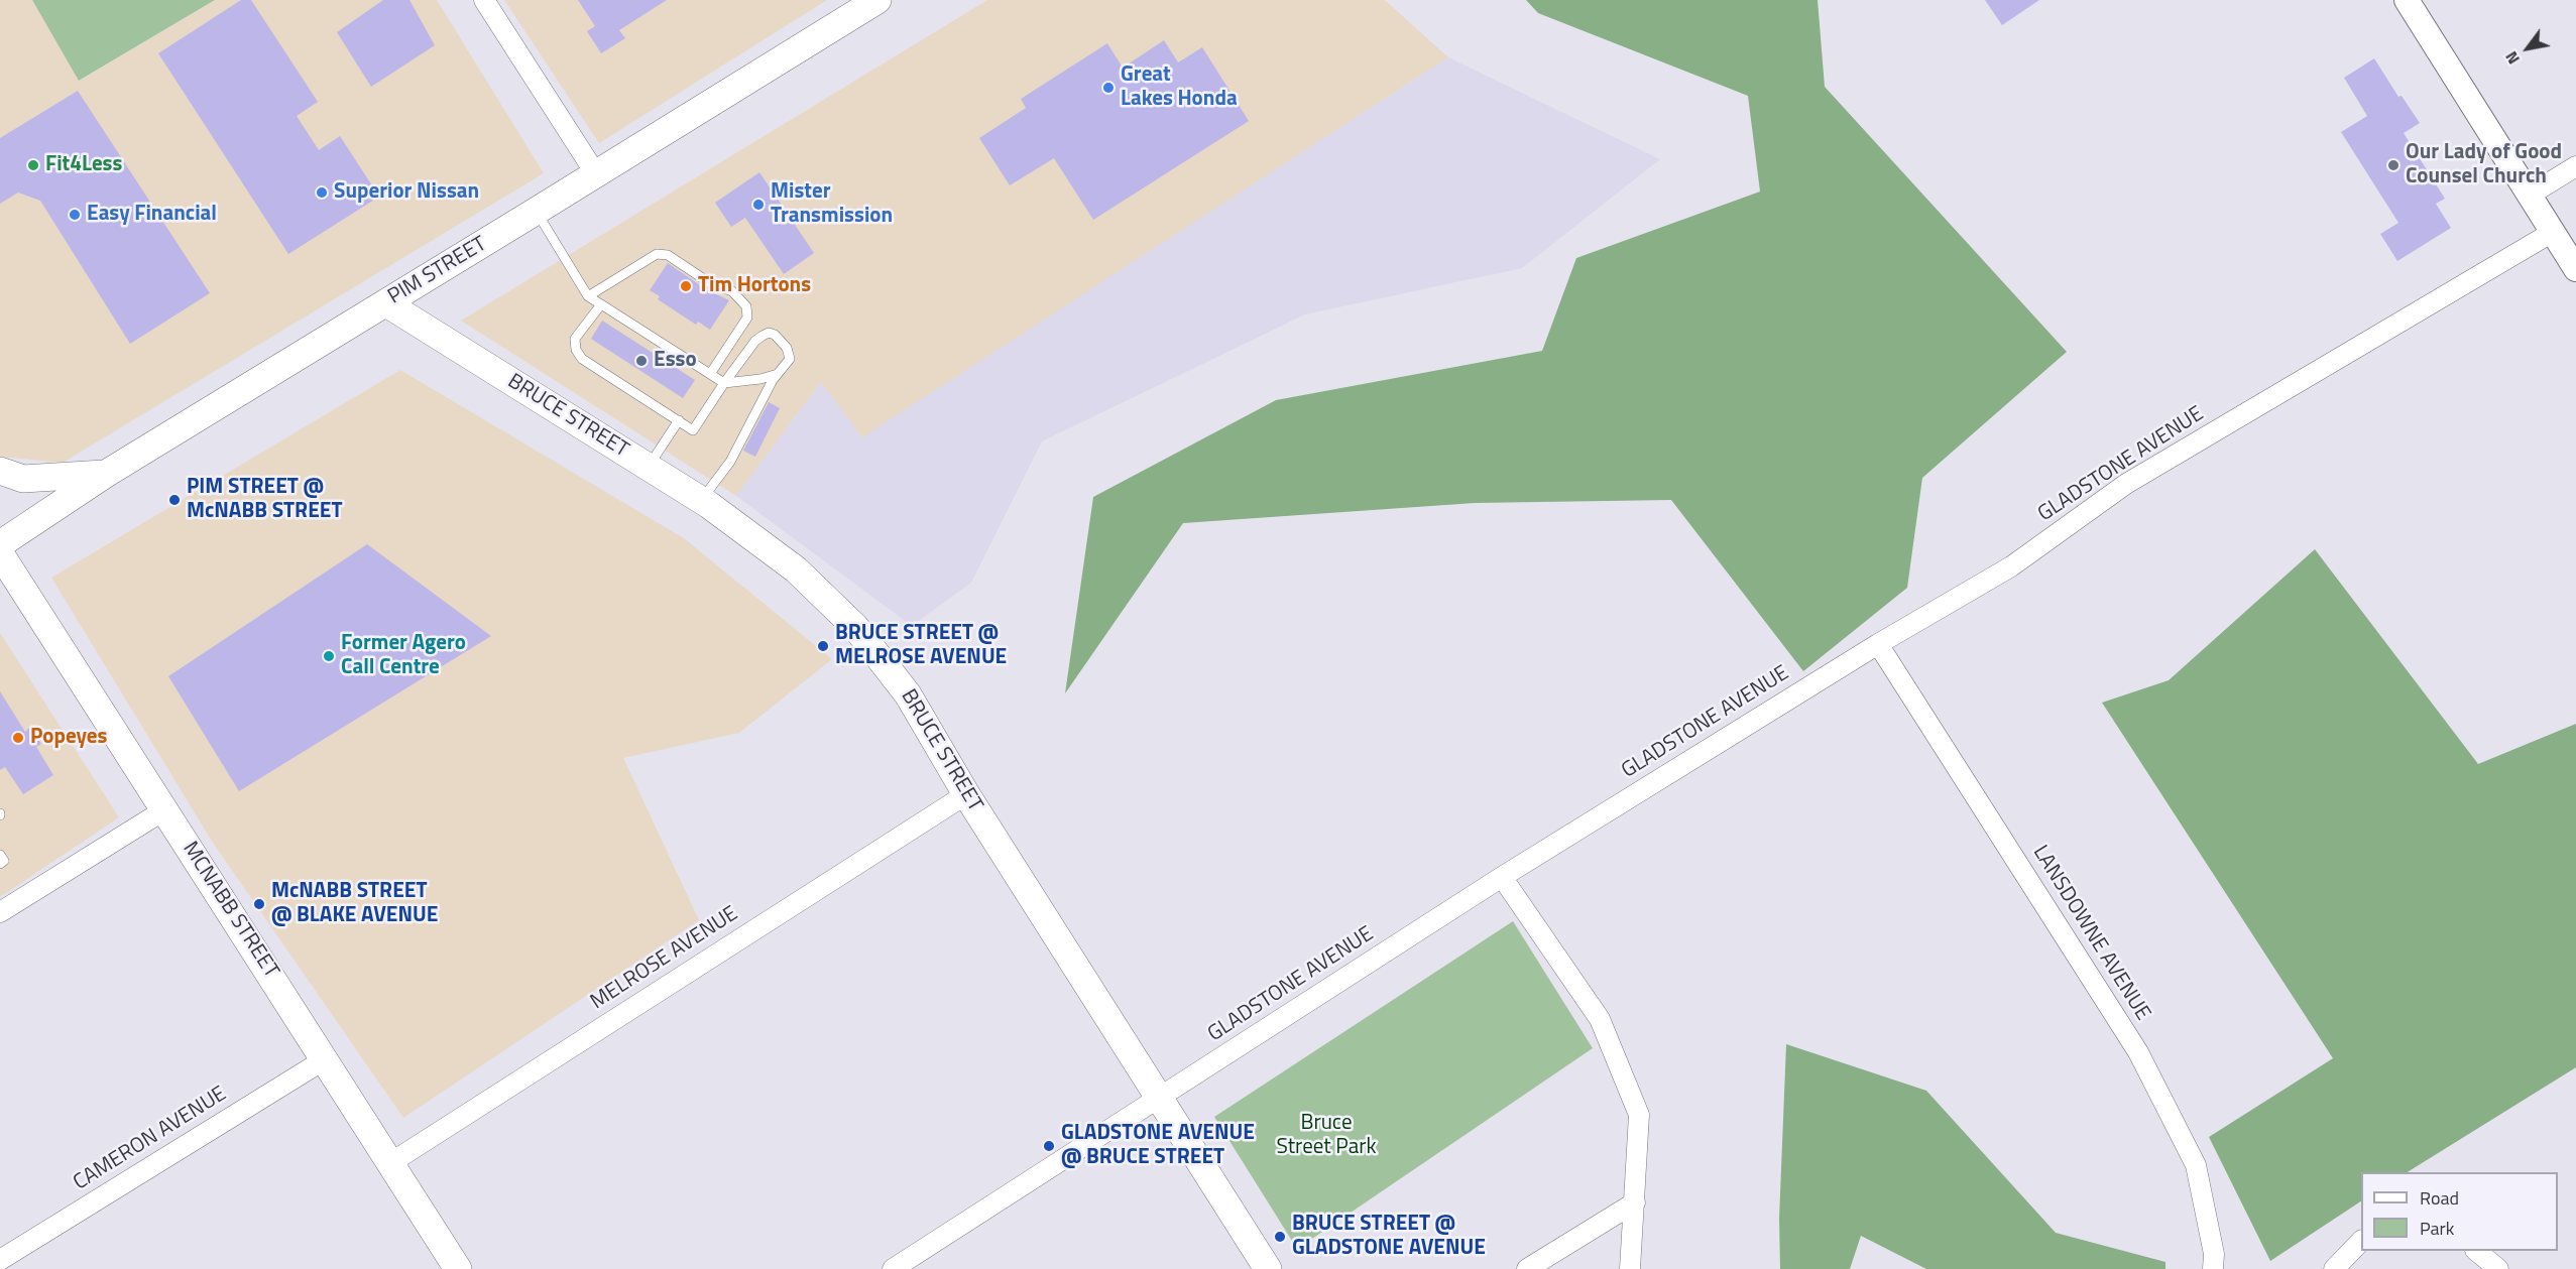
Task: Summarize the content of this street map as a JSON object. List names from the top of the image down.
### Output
{
  "streets": {
    "main road": ["PIM STREET", "BRUCE STREET", "MCNABB STREET"],
    "street": [
      "GLADSTONE AVENUE",
      "LANSDOWNE AVENUE",
      "MELROSE AVENUE",
      "CAMERON AVENUE"
    ]
  },
  "crossings": [
    ["PIM STREET", "BRUCE STREET"],
    ["BRUCE STREET", "GLADSTONE AVENUE"],
    ["BRUCE STREET", "MELROSE AVENUE"],
    ["GLADSTONE AVENUE", "LANSDOWNE AVENUE"],
    ["MCNABB STREET", "MELROSE AVENUE"],
    ["MCNABB STREET", "CAMERON AVENUE"]
  ],
  "parks": ["Bruce Street Park"],
  "places": [
    "Great Lakes Honda",
    "Fit4Less",
    "Our Lady of Good Counsel Church",
    "Superior Nissan",
    "Mister Transmission",
    "Easy Financial",
    "Tim Hortons",
    "Esso",
    "PIM STREET @ McNABB STREET",
    "BRUCE STREET @ MELROSE AVENUE",
    "Former Agero Call Centre",
    "Popeyes",
    "McNABB STREET @ BLAKE AVENUE",
    "GLADSTONE AVENUE @ BRUCE STREET",
    "BRUCE STREET @ GLADSTONE AVENUE"
  ],
  "legend": ["Road", "Park"],
  "north": "bottom left"
}
